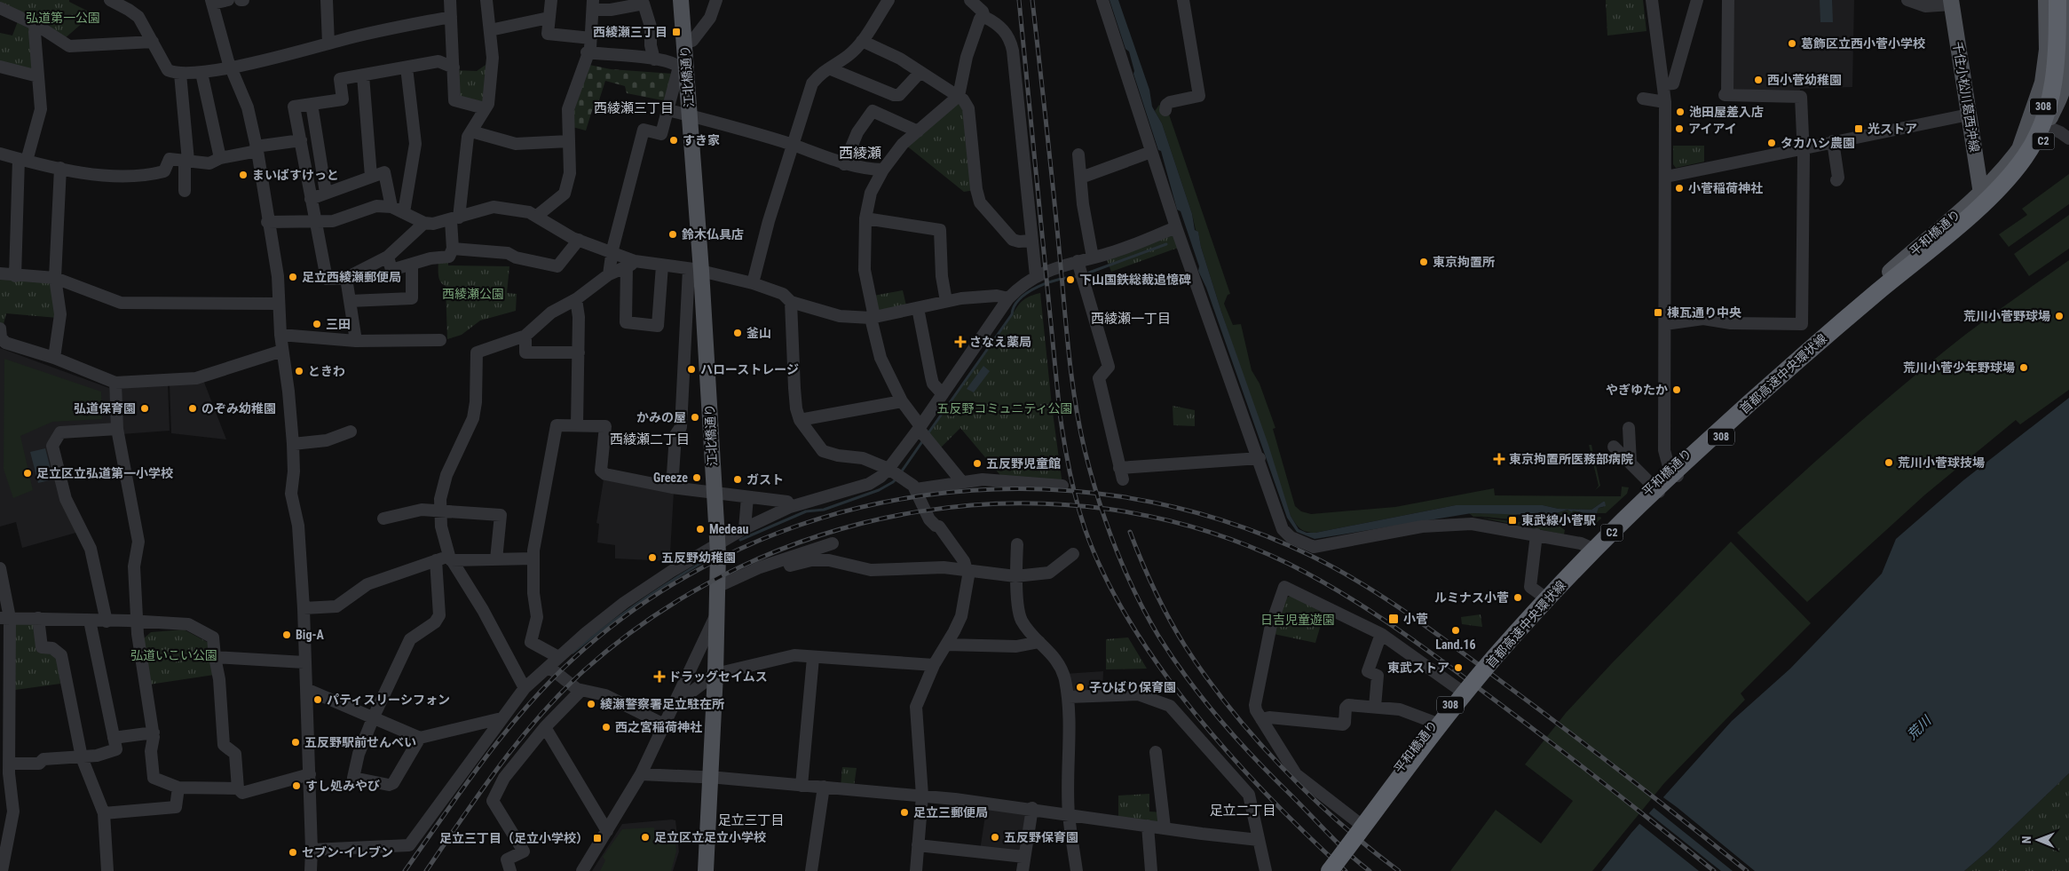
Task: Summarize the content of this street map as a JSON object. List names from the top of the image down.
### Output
{
  "streets": {
    "highway": ["C2", "首都高速中央環状線"],
    "main road": [
      "江北橋通り",
      "千住小松川葛西沖線",
      "308",
      "平和橋通り"
    ]
  },
  "crossings": [
    ["千住小松川葛西沖線", "平和橋通り"]
  ],
  "districts": [
    "西綾瀬三丁目",
    "西綾瀬",
    "西綾瀬一丁目",
    "西綾瀬二丁目",
    "足立二丁目",
    "足立三丁目"
  ],
  "water": ["荒川"],
  "parks": [
    "弘道第一公園",
    "西綾瀬公園",
    "五反野コミュニティ公園",
    "日吉児童遊園",
    "弘道いこい公園"
  ],
  "places": {
    "transit": [
      "西綾瀬三丁目",
      "光ストア",
      "棟瓦通り中央",
      "東武線小菅駅",
      "小菅",
      "足立三丁目（足立小学校）"
    ],
    "other": [
      "葛飾区立西小菅小学校",
      "西小菅幼稚園",
      "池田屋差入店",
      "アイアイ",
      "すき家",
      "タカハシ農園",
      "まいばすけっと",
      "小菅稲荷神社",
      "鈴木仏具店",
      "東京拘置所",
      "足立西綾瀬郵便局",
      "下山国鉄総裁追憶碑",
      "荒川小菅野球場",
      "三田",
      "釜山",
      "荒川小菅少年野球場",
      "ハローストレージ",
      "ときわ",
      "やぎゆたか",
      "弘道保育園",
      "のぞみ幼稚園",
      "かみの屋",
      "荒川小菅球技場",
      "五反野児童館",
      "足立区立弘道第一小学校",
      "Greeze",
      "ガスト",
      "Medeau",
      "五反野幼稚園",
      "ルミナス小菅",
      "Land.16",
      "Big-A",
      "東武ストア",
      "子ひばり保育園",
      "パティスリーシフォン",
      "綾瀬警察署足立駐在所",
      "西之宮稲荷神社",
      "五反野駅前せんべい",
      "すし処みやび",
      "足立三郵便局",
      "足立区立足立小学校",
      "五反野保育園",
      "セブン-イレブン"
    ],
    "health": ["さなえ薬局", "東京拘置所医務部病院", "ドラッグセイムス"]
  },
  "north": "left"
}
